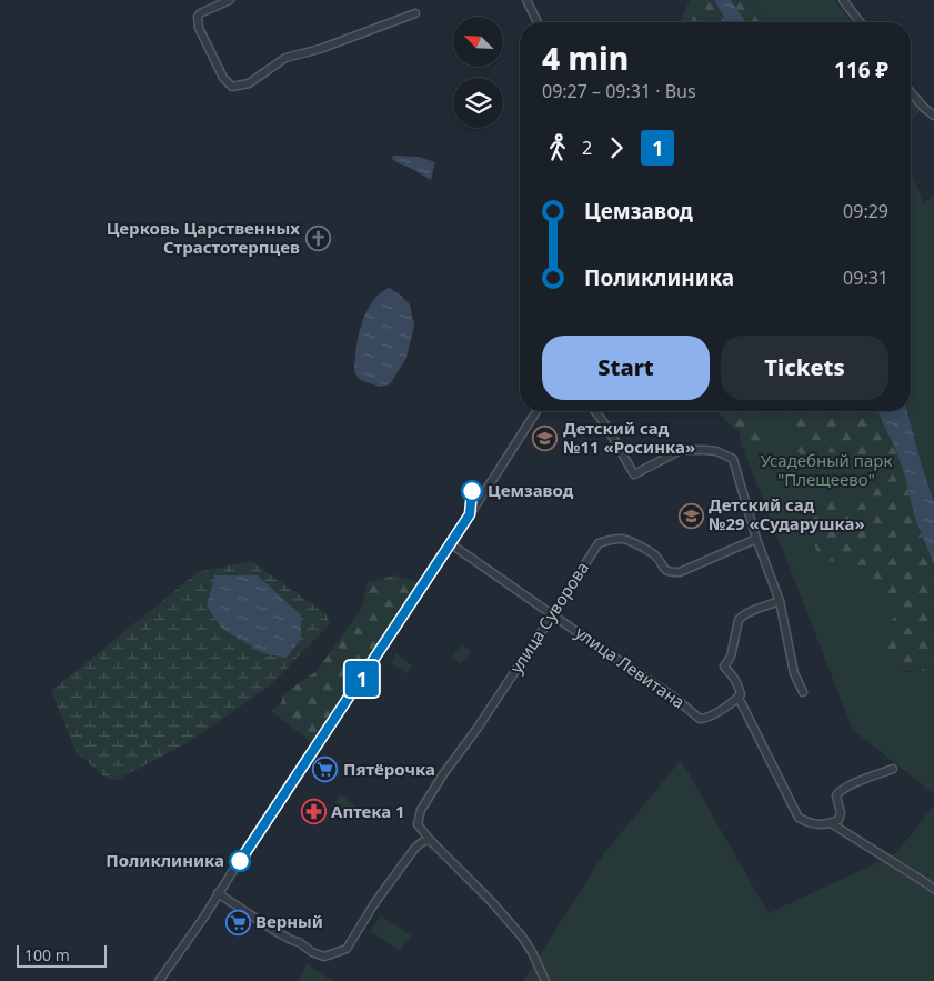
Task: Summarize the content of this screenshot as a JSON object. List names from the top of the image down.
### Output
{
  "streets": {
    "street": ["улица Суворова", "улица Левитана"]
  },
  "crossings": [
    ["улица Суворова", "улица Левитана"]
  ],
  "parks": ["Усадебный парк \"Плещеево\""],
  "places": {
    "church": ["Церковь Царственных Страстотерпцев"],
    "school or university": ["Детский сад №11 «Росинка»", "Детский сад №29 «Сударушка»"],
    "other": ["Цемзавод", "Поликлиника"],
    "supermarket": ["Пятёрочка", "Верный"],
    "pharmacy": ["Аптека 1"]
  },
  "lines": ["bus line 1"],
  "scale_bar": "100 m",
  "north": "top left",
  "page": {
    "on_map": "1",
    "heading": ["4 min", "09:27 – 09:31 · Bus", "116 ₽"],
    "legs": ["2", "1"],
    "list": [
      {
        "name": "Цемзавод",
        "value": "09:29"
      },
      {
        "name": "Поликлиника",
        "value": "09:31"
      }
    ],
    "buttons": ["Start", "Tickets"],
    "scale": "100 m"
  }
}
